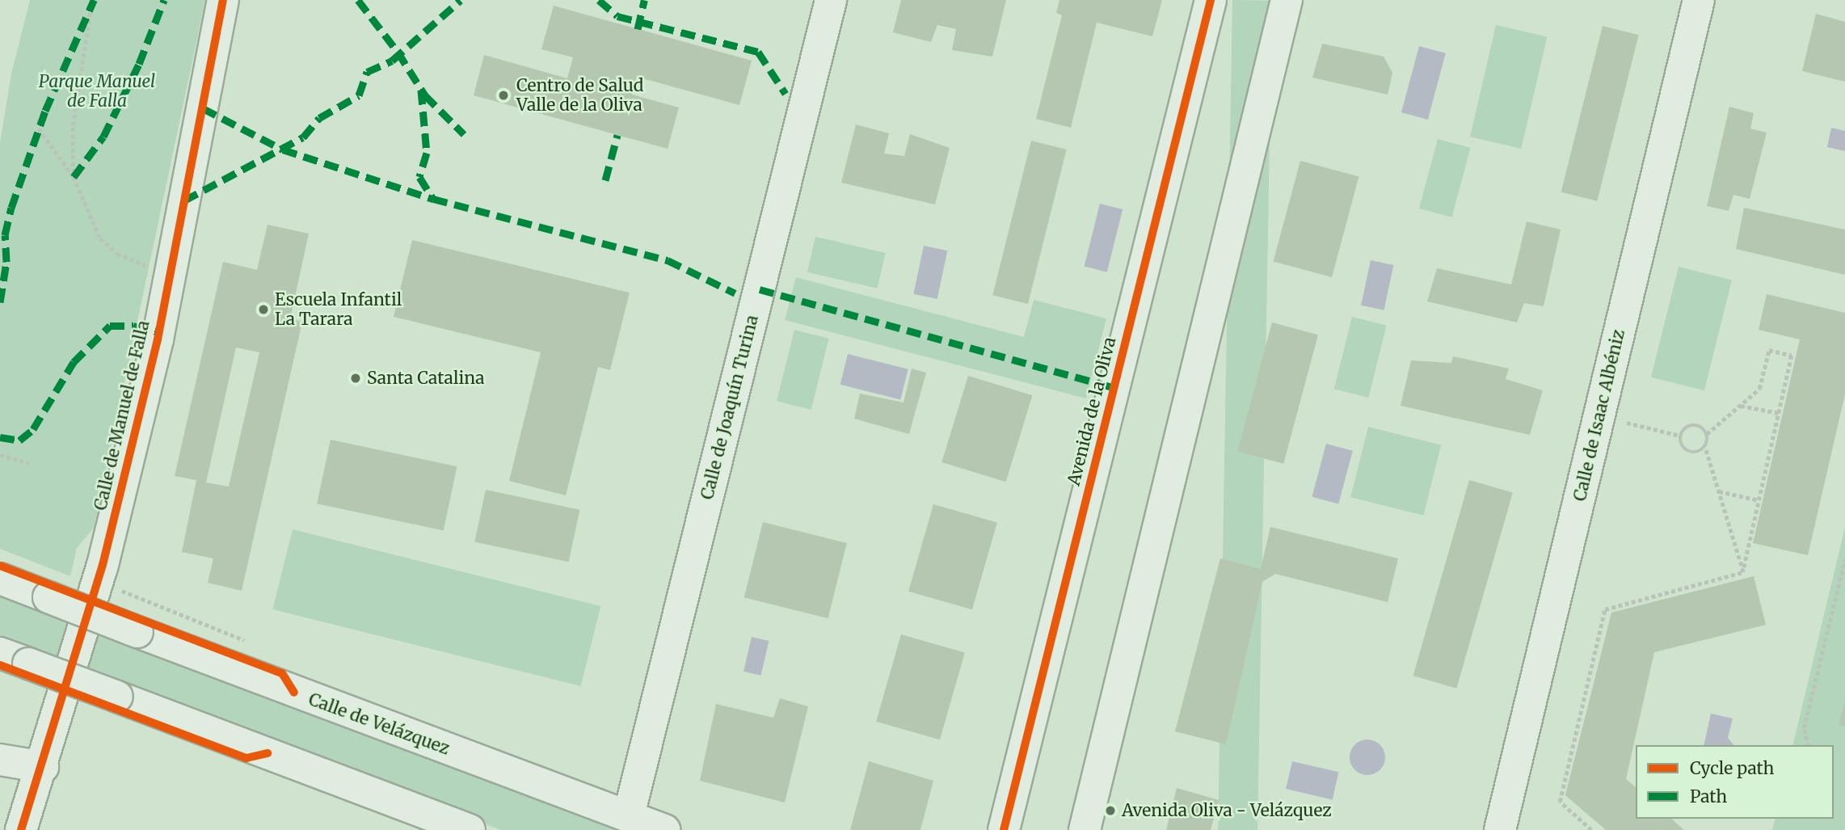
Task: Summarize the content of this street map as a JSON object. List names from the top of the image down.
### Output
{
  "streets": {
    "street": [
      "Calle de Joaquín Turina",
      "Avenida de la Oliva",
      "Calle de Manuel de Falla",
      "Calle de Isaac Albéniz",
      "Calle de Velázquez"
    ]
  },
  "crossings": [
    ["Calle de Joaquín Turina", "Calle de Velázquez"]
  ],
  "parks": ["Parque Manuel de Falla"],
  "places": [
    "Centro de Salud Valle de la Oliva",
    "Escuela Infantil La Tarara",
    "Santa Catalina",
    "Avenida Oliva - Velázquez"
  ],
  "legend": ["Cycle path", "Path"]
}
